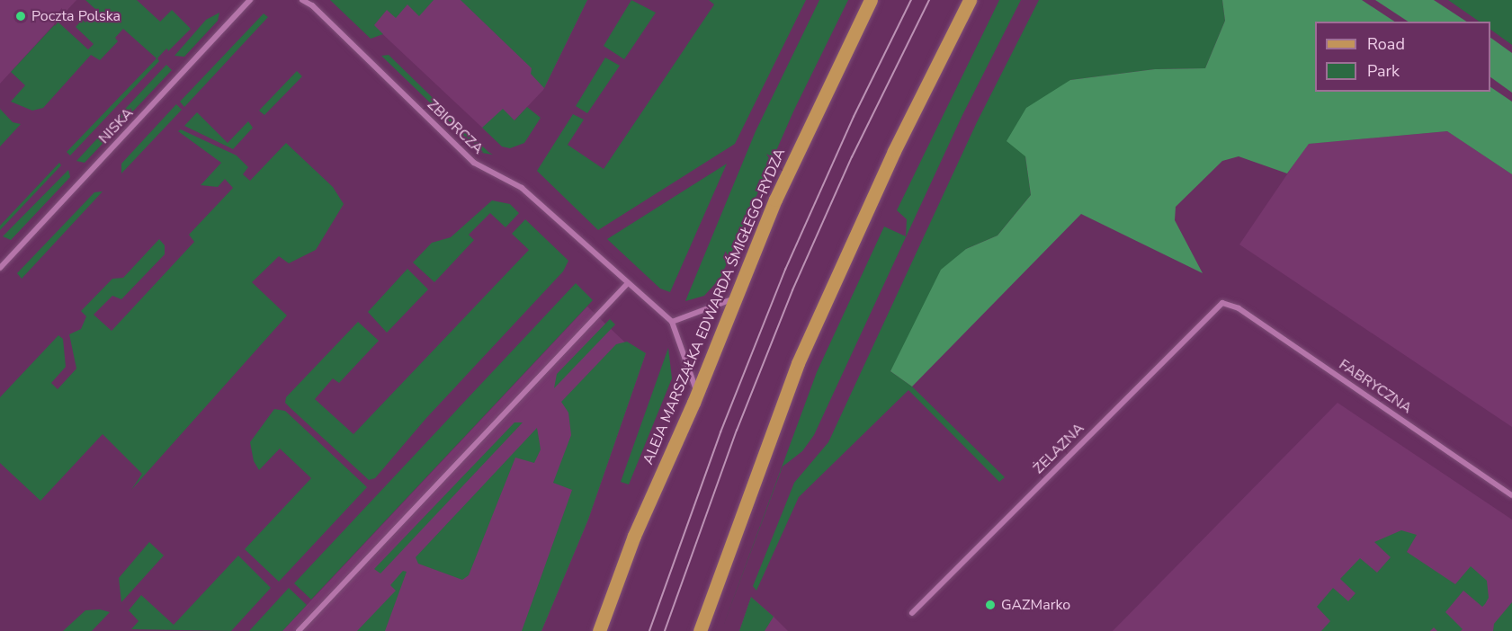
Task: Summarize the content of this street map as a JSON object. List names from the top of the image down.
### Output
{
  "streets": {
    "main road": ["ALEJA MARSZAŁKA EDWARDA ŚMIGŁEGO-RYDZA"],
    "street": [
      "NISKA",
      "ZBIORCZA",
      "FABRYCZNA",
      "ŻELAZNA"
    ]
  },
  "crossings": [
    ["FABRYCZNA", "ŻELAZNA"]
  ],
  "places": ["Poczta Polska", "GAZMarko"],
  "legend": ["Road", "Park"]
}
